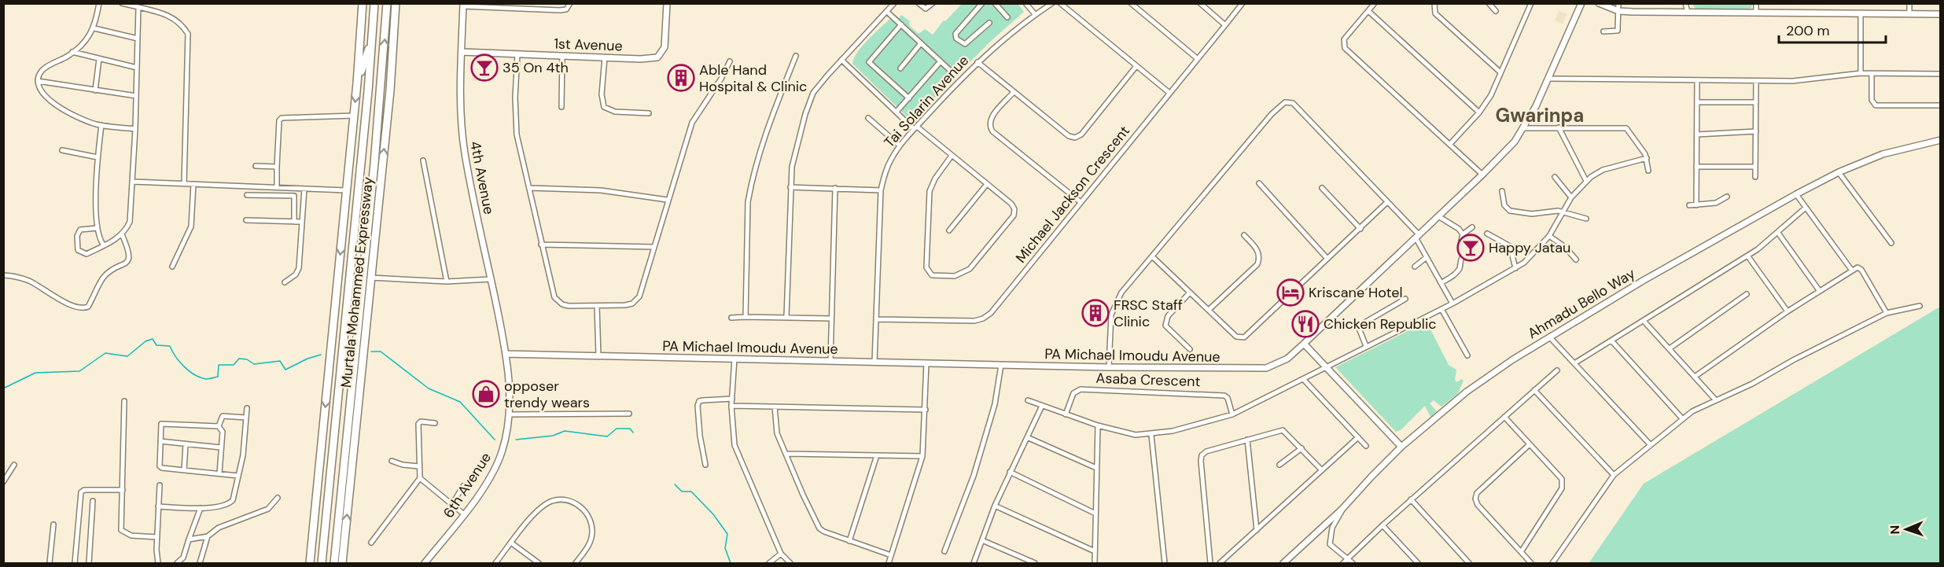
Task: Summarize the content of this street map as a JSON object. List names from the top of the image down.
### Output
{
  "streets": {
    "highway": ["Murtala Mohammed Expressway"],
    "street": [
      "1st Avenue",
      "Tai Solarin Avenue",
      "4th Avenue",
      "Michael Jackson Crescent",
      "Ahmadu Bello Way",
      "PA Michael Imoudu Avenue",
      "Asaba Crescent",
      "6th Avenue"
    ]
  },
  "crossings": [
    ["1st Avenue", "4th Avenue"],
    ["Tai Solarin Avenue", "Michael Jackson Crescent"],
    ["Tai Solarin Avenue", "PA Michael Imoudu Avenue"],
    ["4th Avenue", "PA Michael Imoudu Avenue"],
    ["4th Avenue", "6th Avenue"],
    ["PA Michael Imoudu Avenue", "6th Avenue"]
  ],
  "districts": ["Gwarinpa"],
  "places": {
    "bar": ["35 On 4th", "Happy Jatau"],
    "building": ["Able Hand Hospital & Clinic", "FRSC Staff Clinic"],
    "hotel": ["Kriscane Hotel"],
    "restaurant": ["Chicken Republic"],
    "shop": ["opposer trendy wears"]
  },
  "scale_bar": "200 m",
  "north": "left"
}
